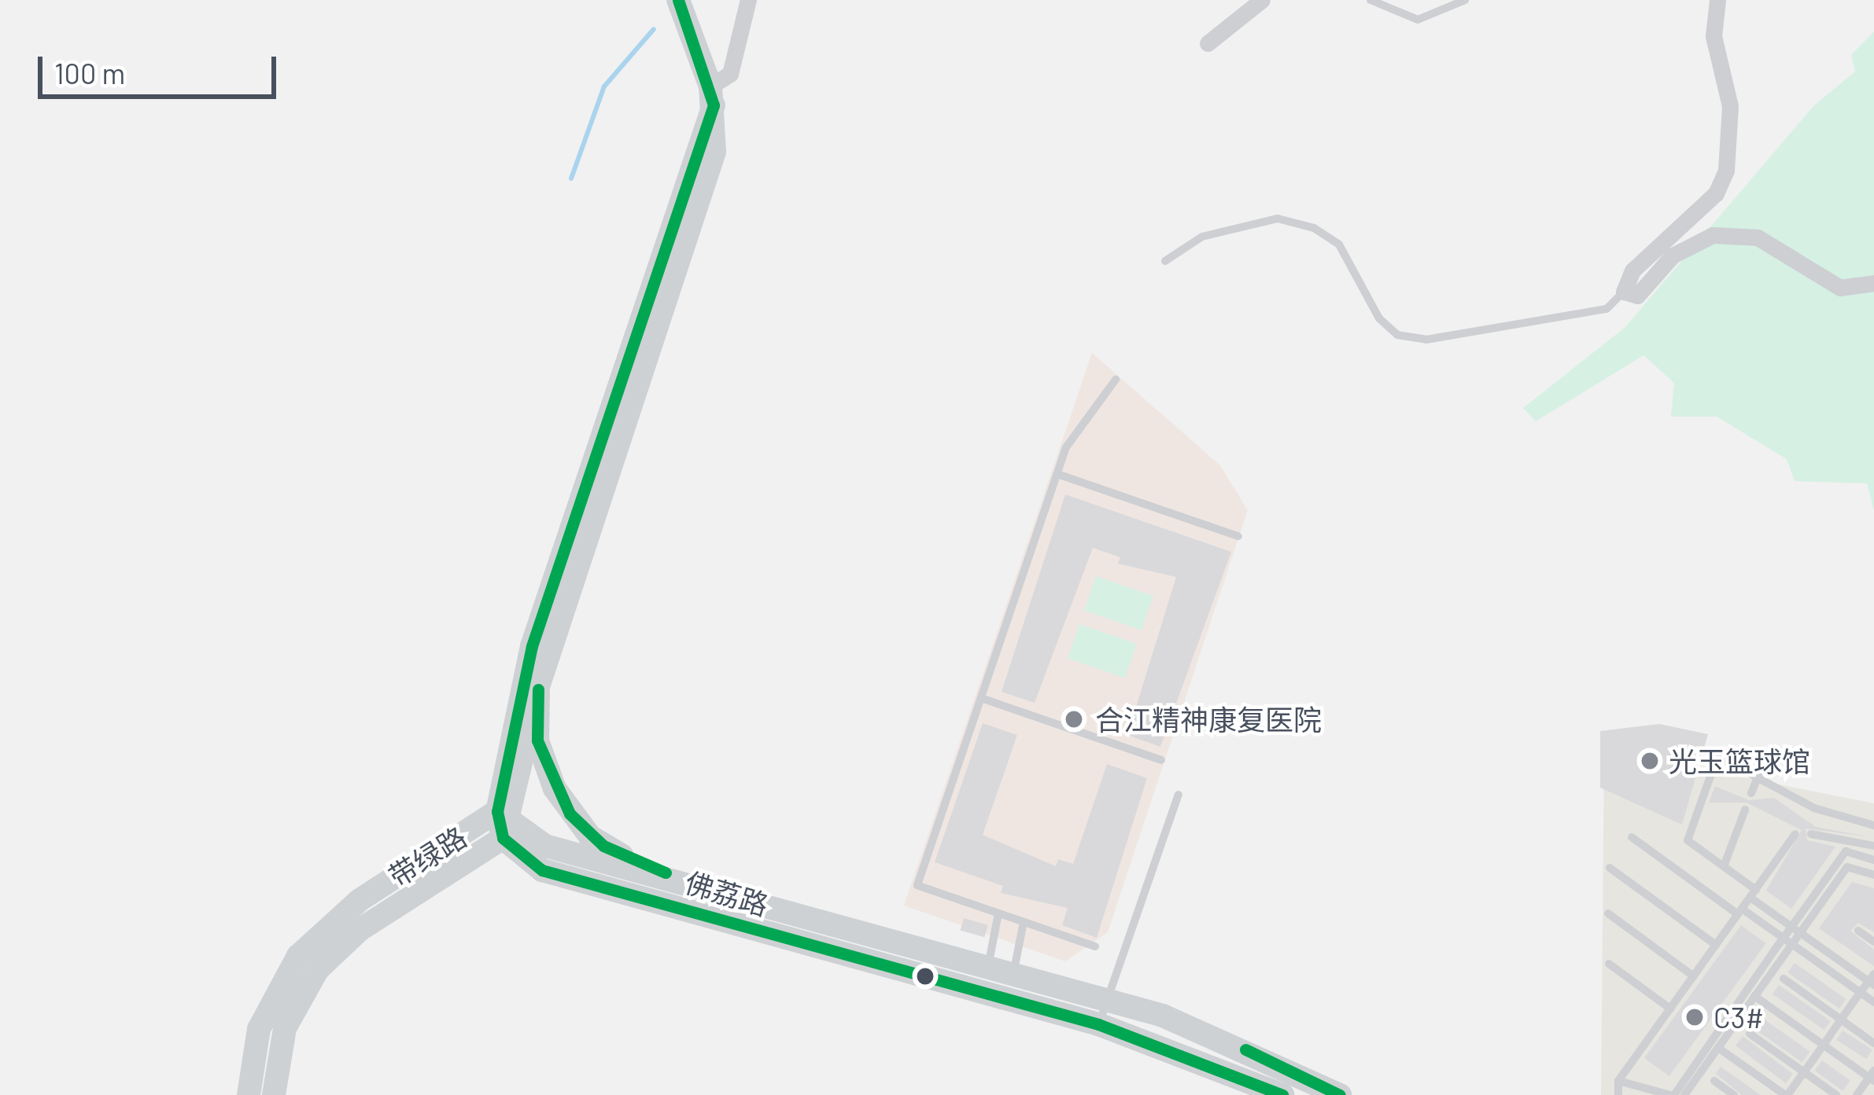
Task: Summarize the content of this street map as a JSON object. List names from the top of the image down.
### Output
{
  "streets": {
    "main road": ["带绿路", "佛荔路"]
  },
  "crossings": [
    ["带绿路", "佛荔路"]
  ],
  "places": ["合江精神康复医院", "光玉篮球馆", "C3#"],
  "scale_bar": "100 m"
}
